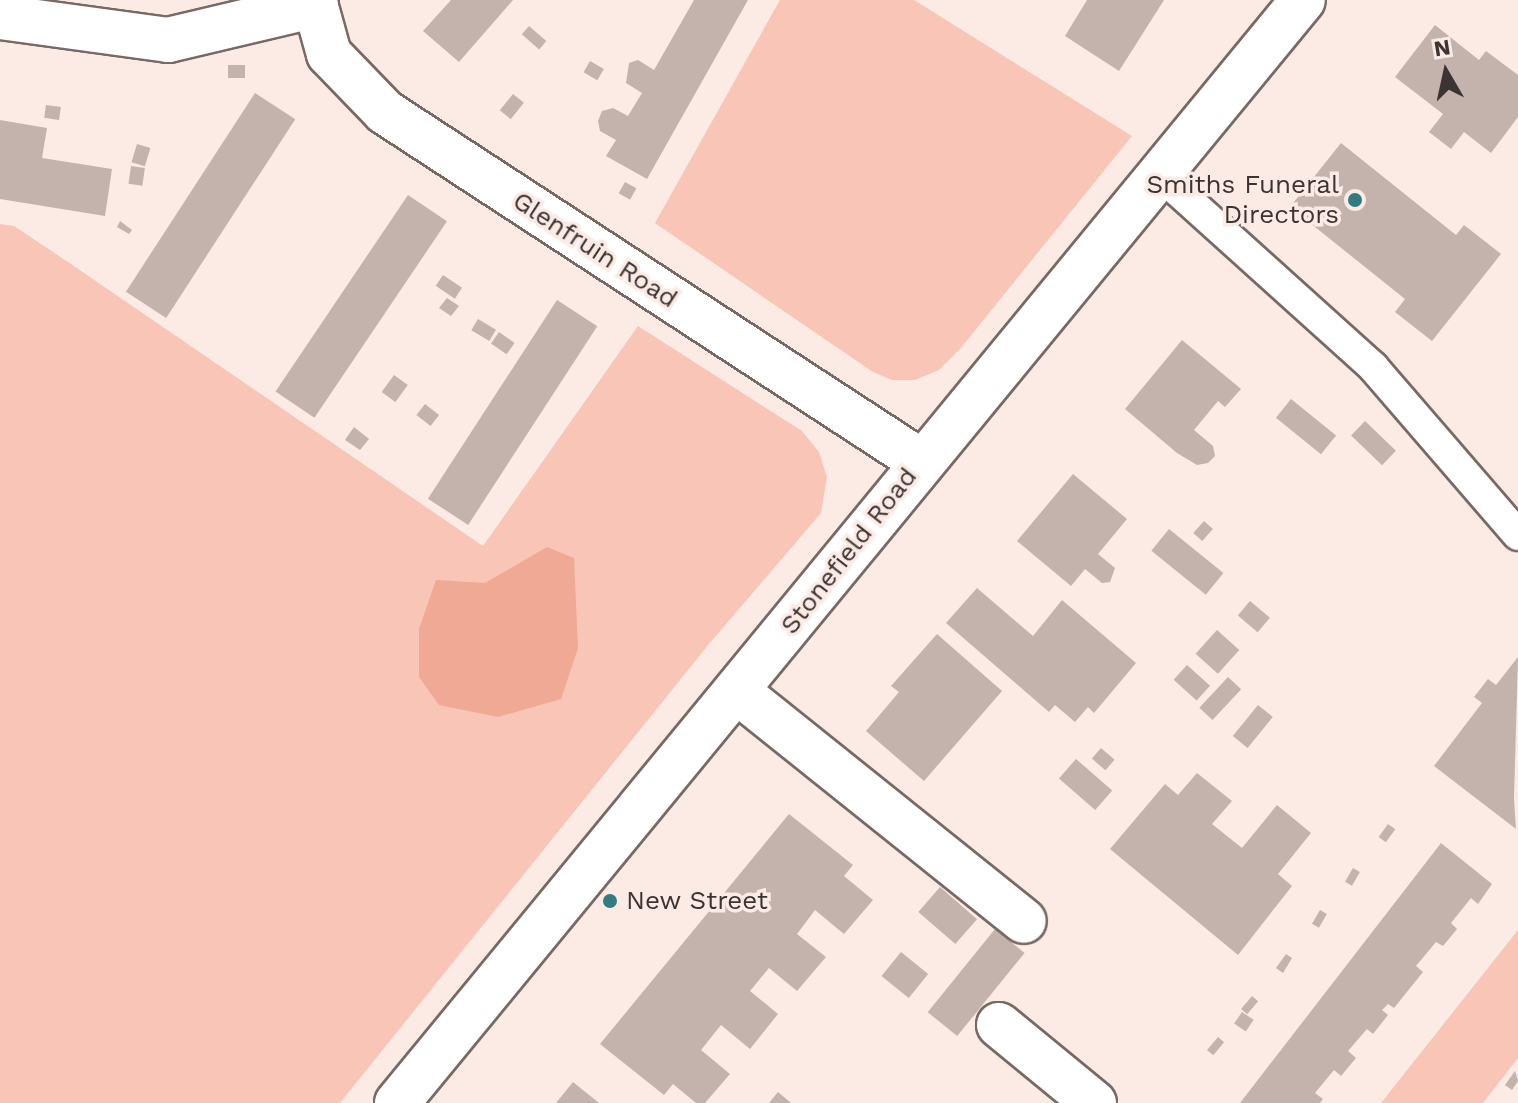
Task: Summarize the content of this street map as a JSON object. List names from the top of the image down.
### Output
{
  "streets": {
    "street": ["Glenfruin Road", "Stonefield Road"]
  },
  "crossings": [
    ["Glenfruin Road", "Stonefield Road"]
  ],
  "places": ["Smiths Funeral Directors", "New Street"],
  "north": "top"
}
